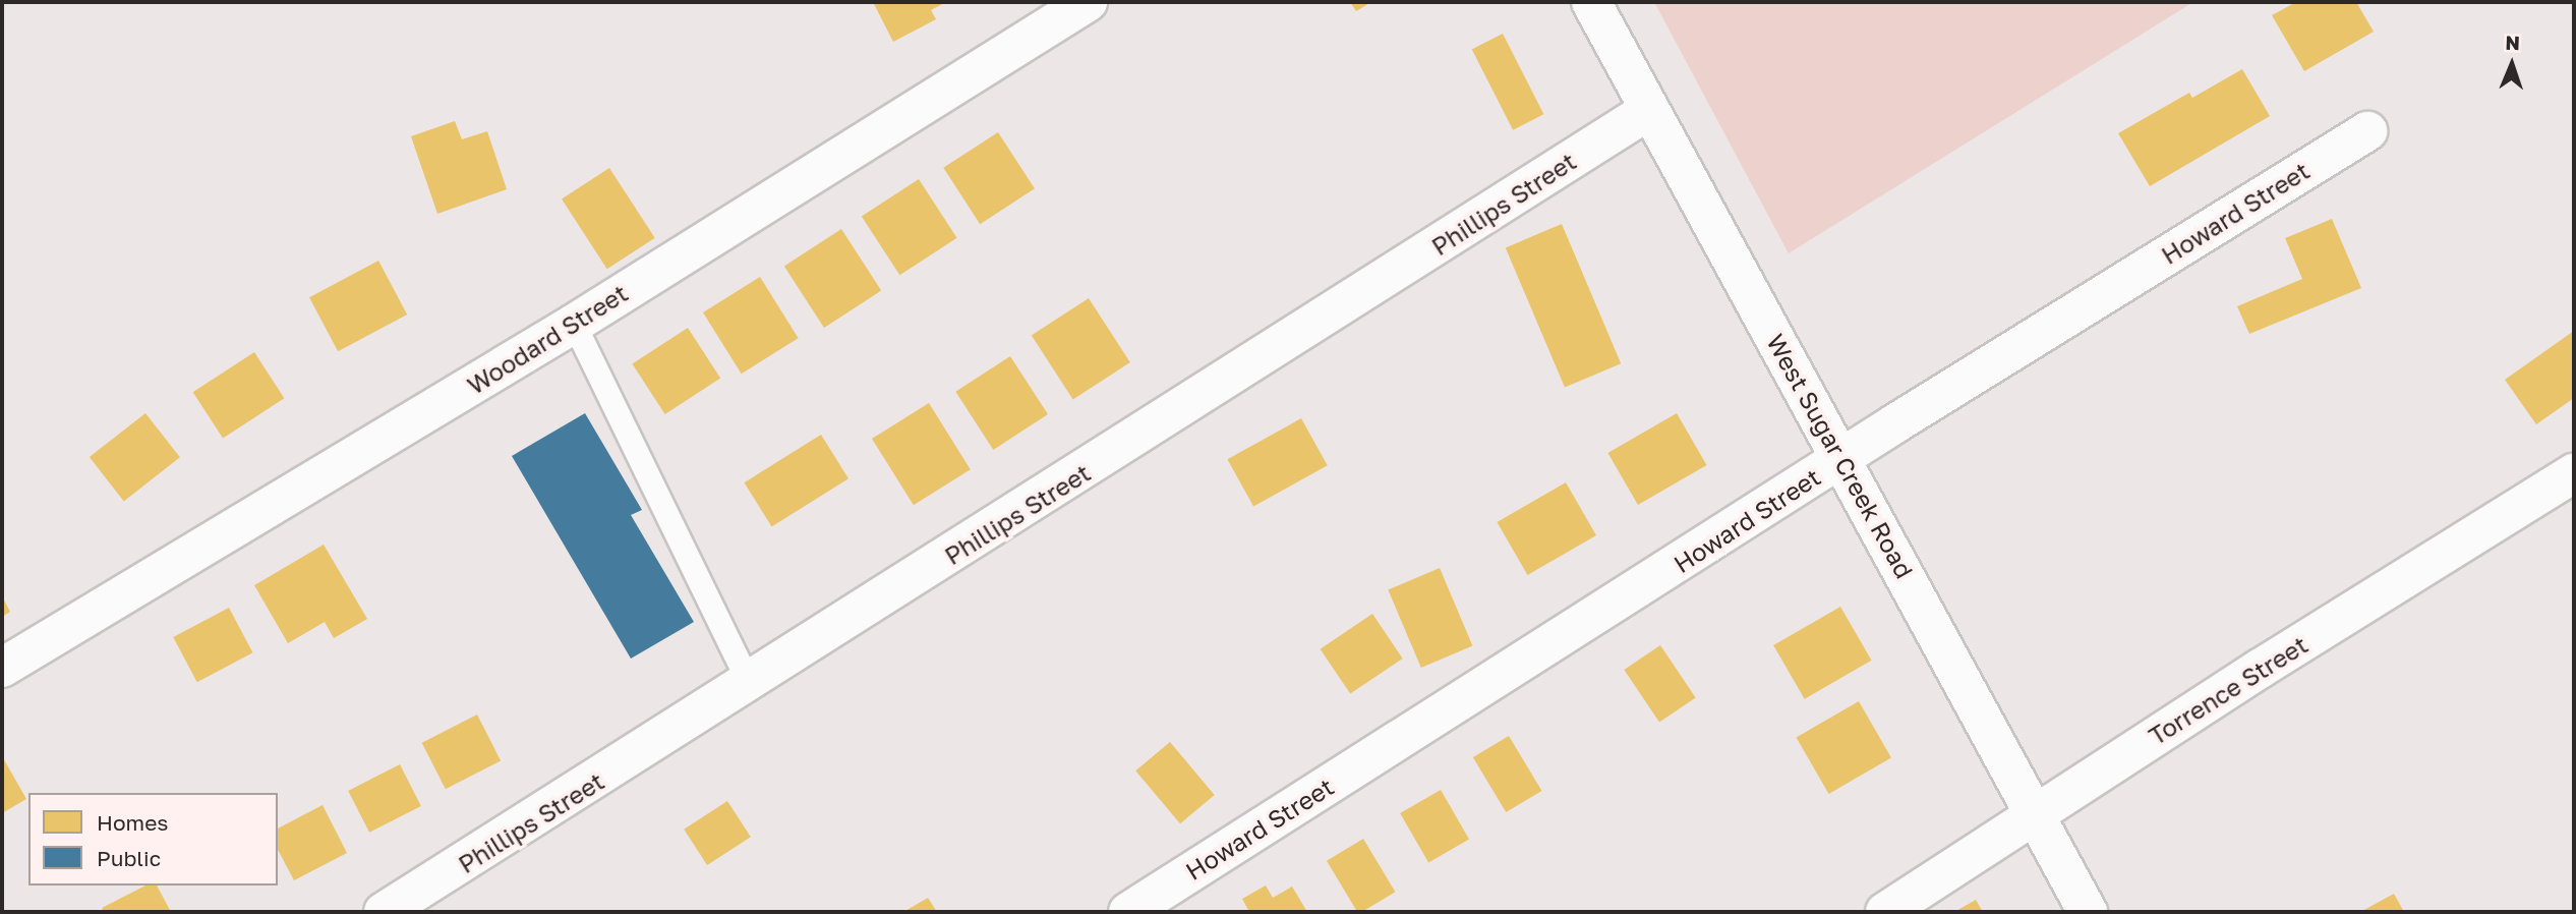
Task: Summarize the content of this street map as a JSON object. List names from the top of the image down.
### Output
{
  "streets": {
    "street": [
      "Phillips Street",
      "Howard Street",
      "Woodard Street",
      "West Sugar Creek Road",
      "Torrence Street"
    ]
  },
  "crossings": [
    ["Phillips Street", "West Sugar Creek Road"],
    ["Howard Street", "West Sugar Creek Road"],
    ["West Sugar Creek Road", "Torrence Street"]
  ],
  "legend": ["Homes", "Public"],
  "north": "top"
}
